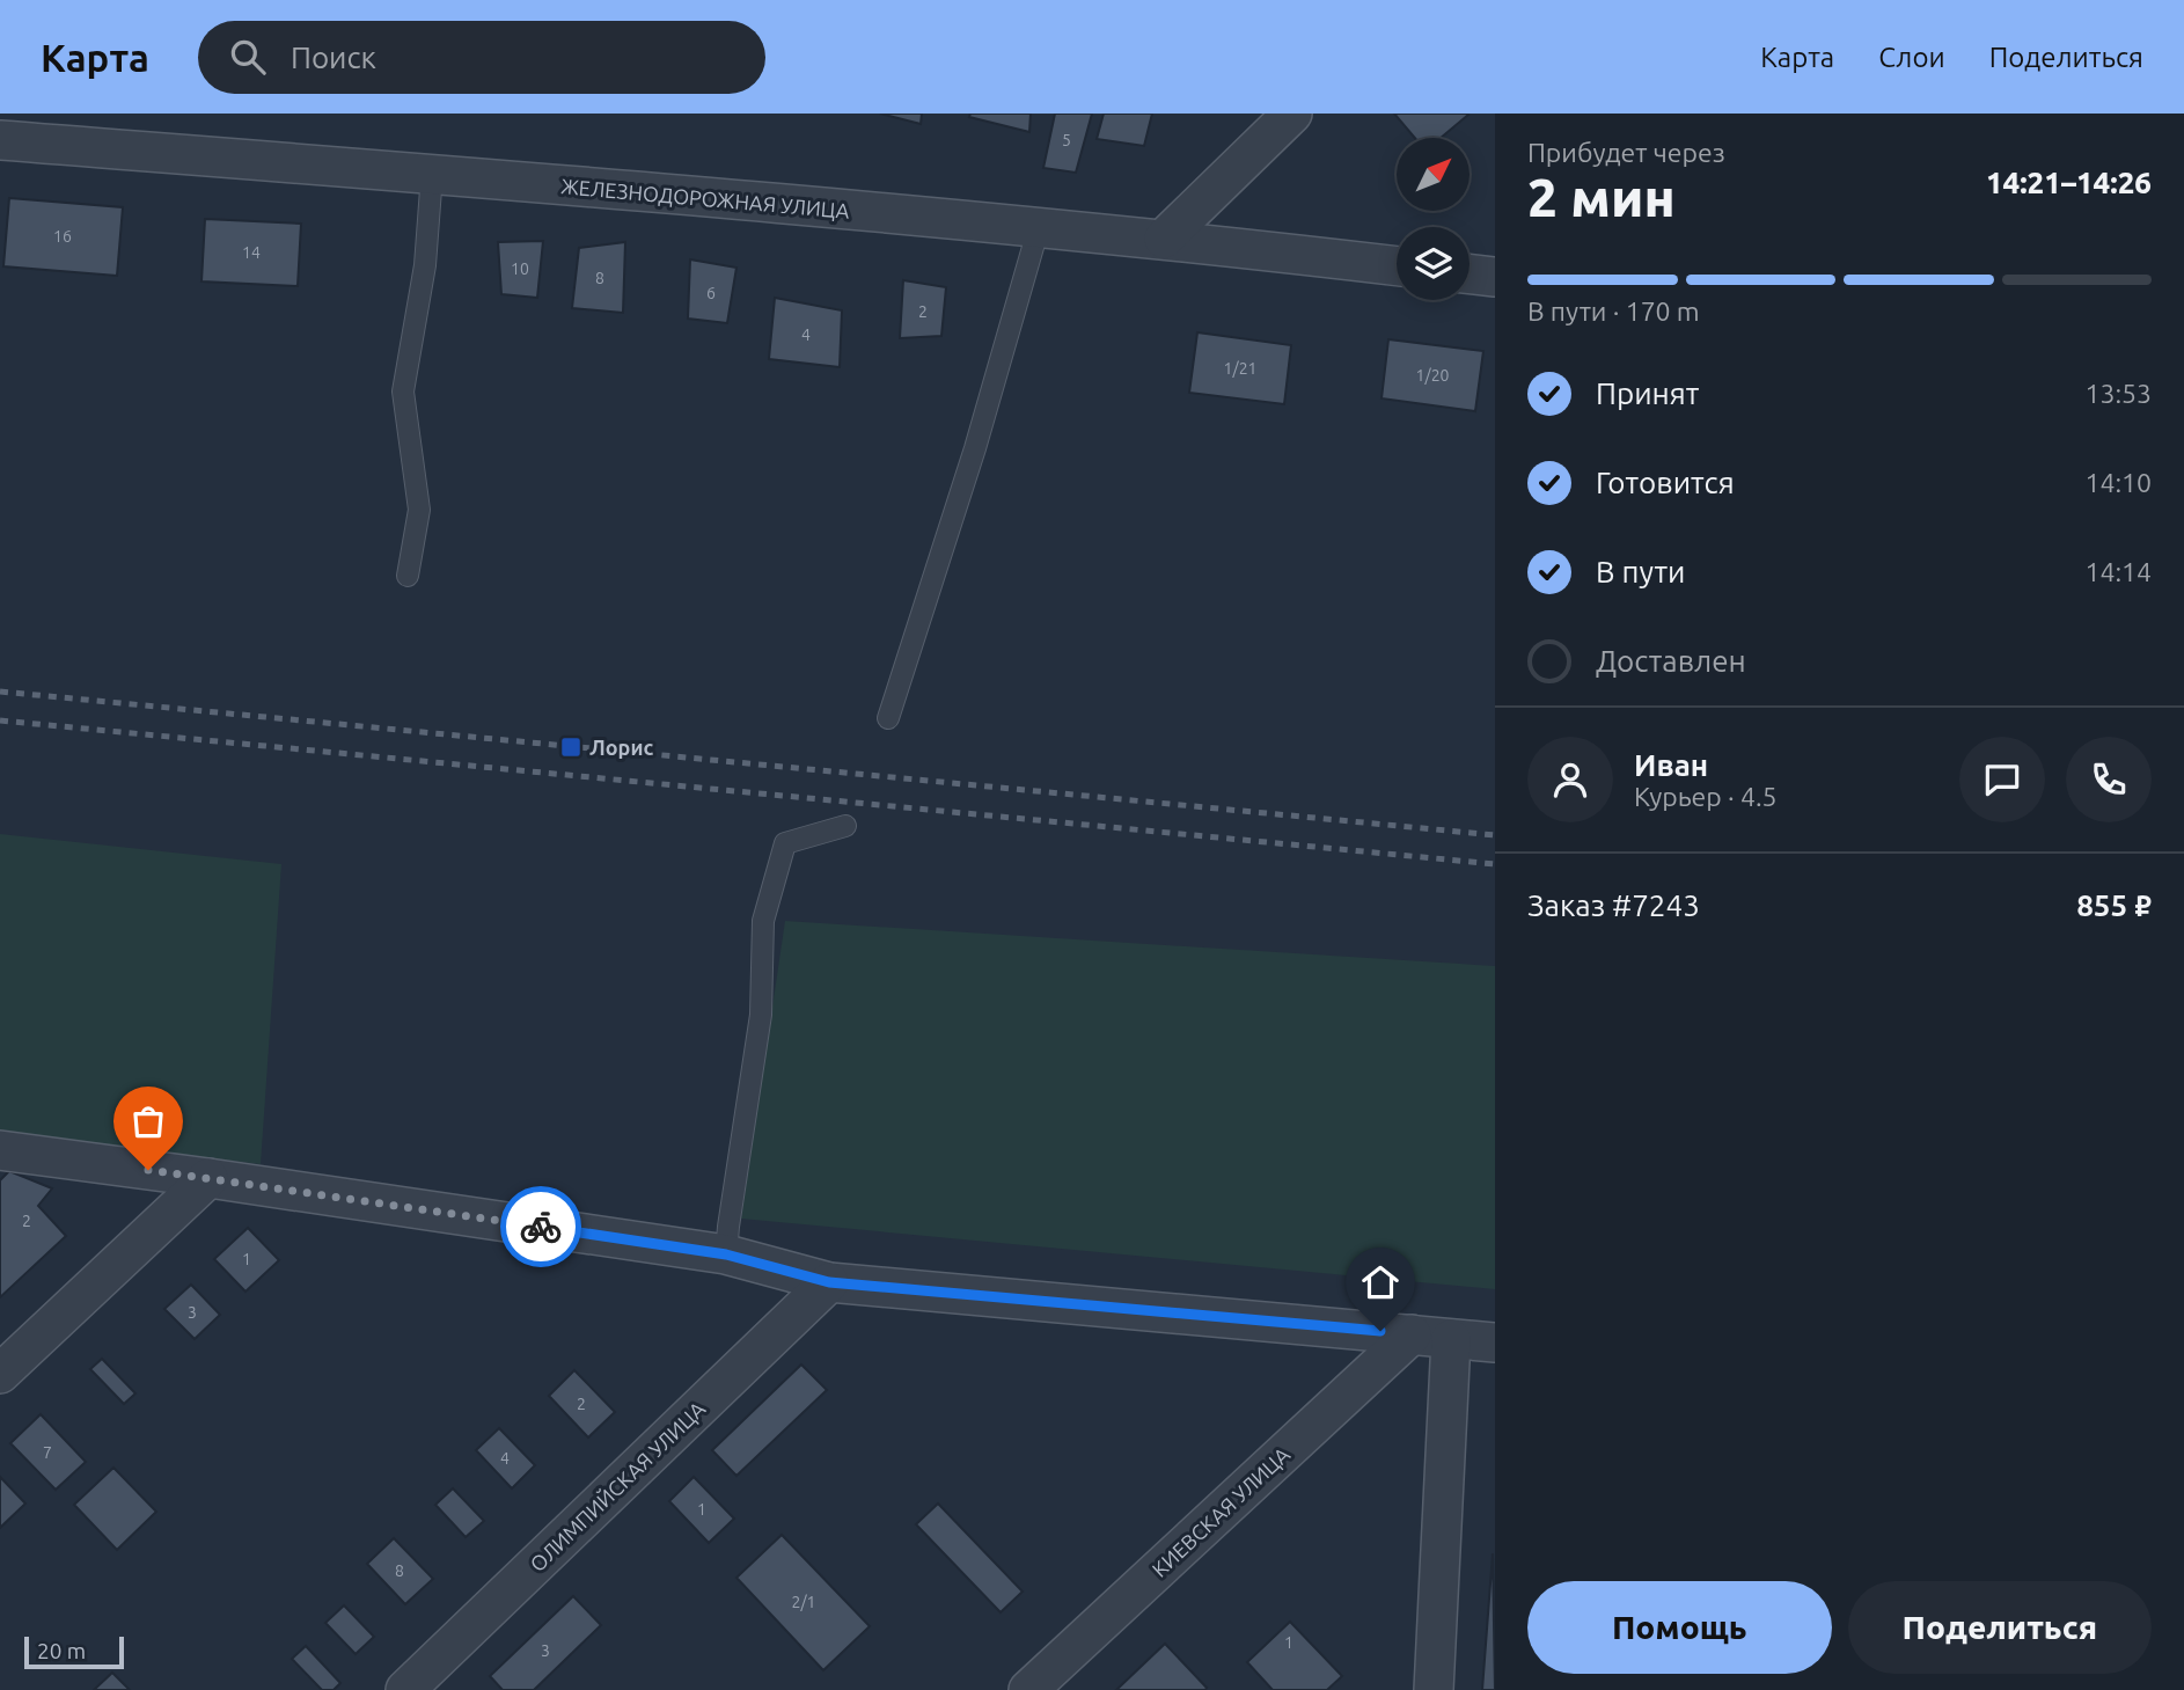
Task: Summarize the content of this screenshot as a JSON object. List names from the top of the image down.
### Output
{
  "streets": {
    "street": ["ЖЕЛЕЗНОДОРОЖНАЯ УЛИЦА", "ОЛИМПИЙСКАЯ УЛИЦА", "КИЕВСКАЯ УЛИЦА"]
  },
  "places": {
    "transit": ["Лорис"]
  },
  "house_numbers": [
    "5",
    "16",
    "14",
    "10",
    "8",
    "6",
    "2",
    "4",
    "1/21",
    "1/20",
    "2",
    "1",
    "3",
    "2",
    "7",
    "4",
    "1",
    "8",
    "2/1",
    "1",
    "3"
  ],
  "scale_bar": "20 m",
  "north": "top right",
  "page": {
    "header": "Карта",
    "search": "Поиск",
    "nav": ["Карта", "Слои", "Поделиться"],
    "heading": ["2 мин", "Прибудет через", "14:21–14:26"],
    "panel": [
      "Иван",
      "Курьер · 4.5",
      "Заказ #7243",
      "855 ₽"
    ],
    "bar": "В пути · 170 m",
    "list": [
      ["Принят", "13:53"],
      ["Готовится", "14:10"],
      ["В пути", "14:14"],
      "Доставлен"
    ],
    "buttons": ["Помощь", "Поделиться"],
    "scale": "20 m"
  }
}
